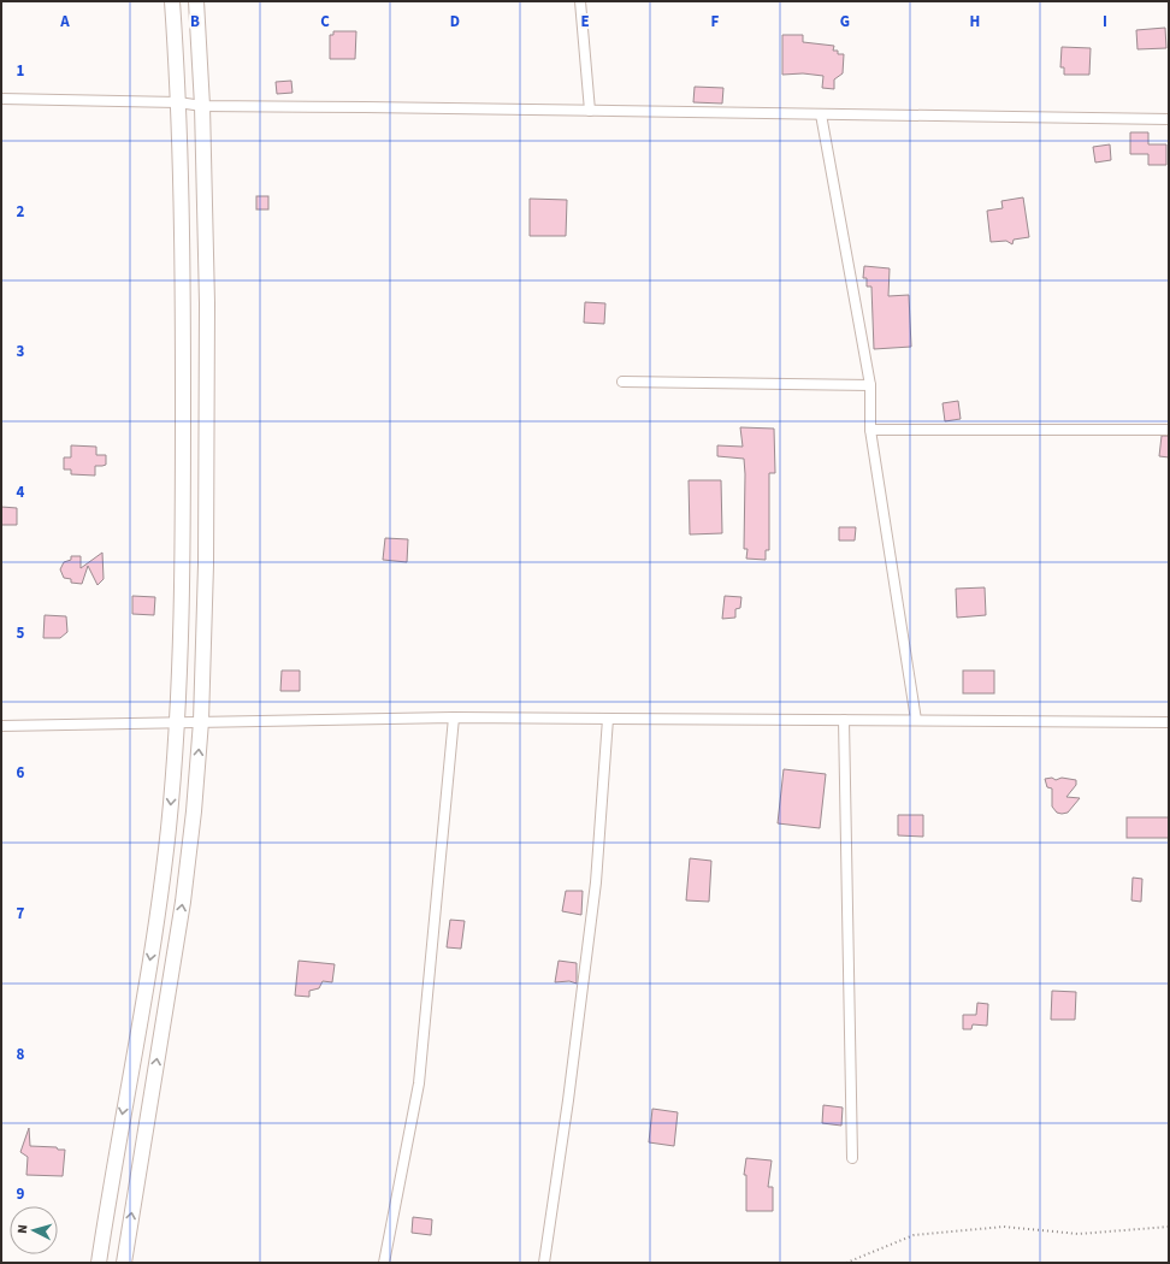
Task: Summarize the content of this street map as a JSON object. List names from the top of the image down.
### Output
{
  "north": "left",
  "grid": {
    "columns": [
      "A",
      "B",
      "C",
      "D",
      "E",
      "F",
      "G",
      "H",
      "I"
    ],
    "rows": [
      "1",
      "2",
      "3",
      "4",
      "5",
      "6",
      "7",
      "8",
      "9"
    ]
  }
}
